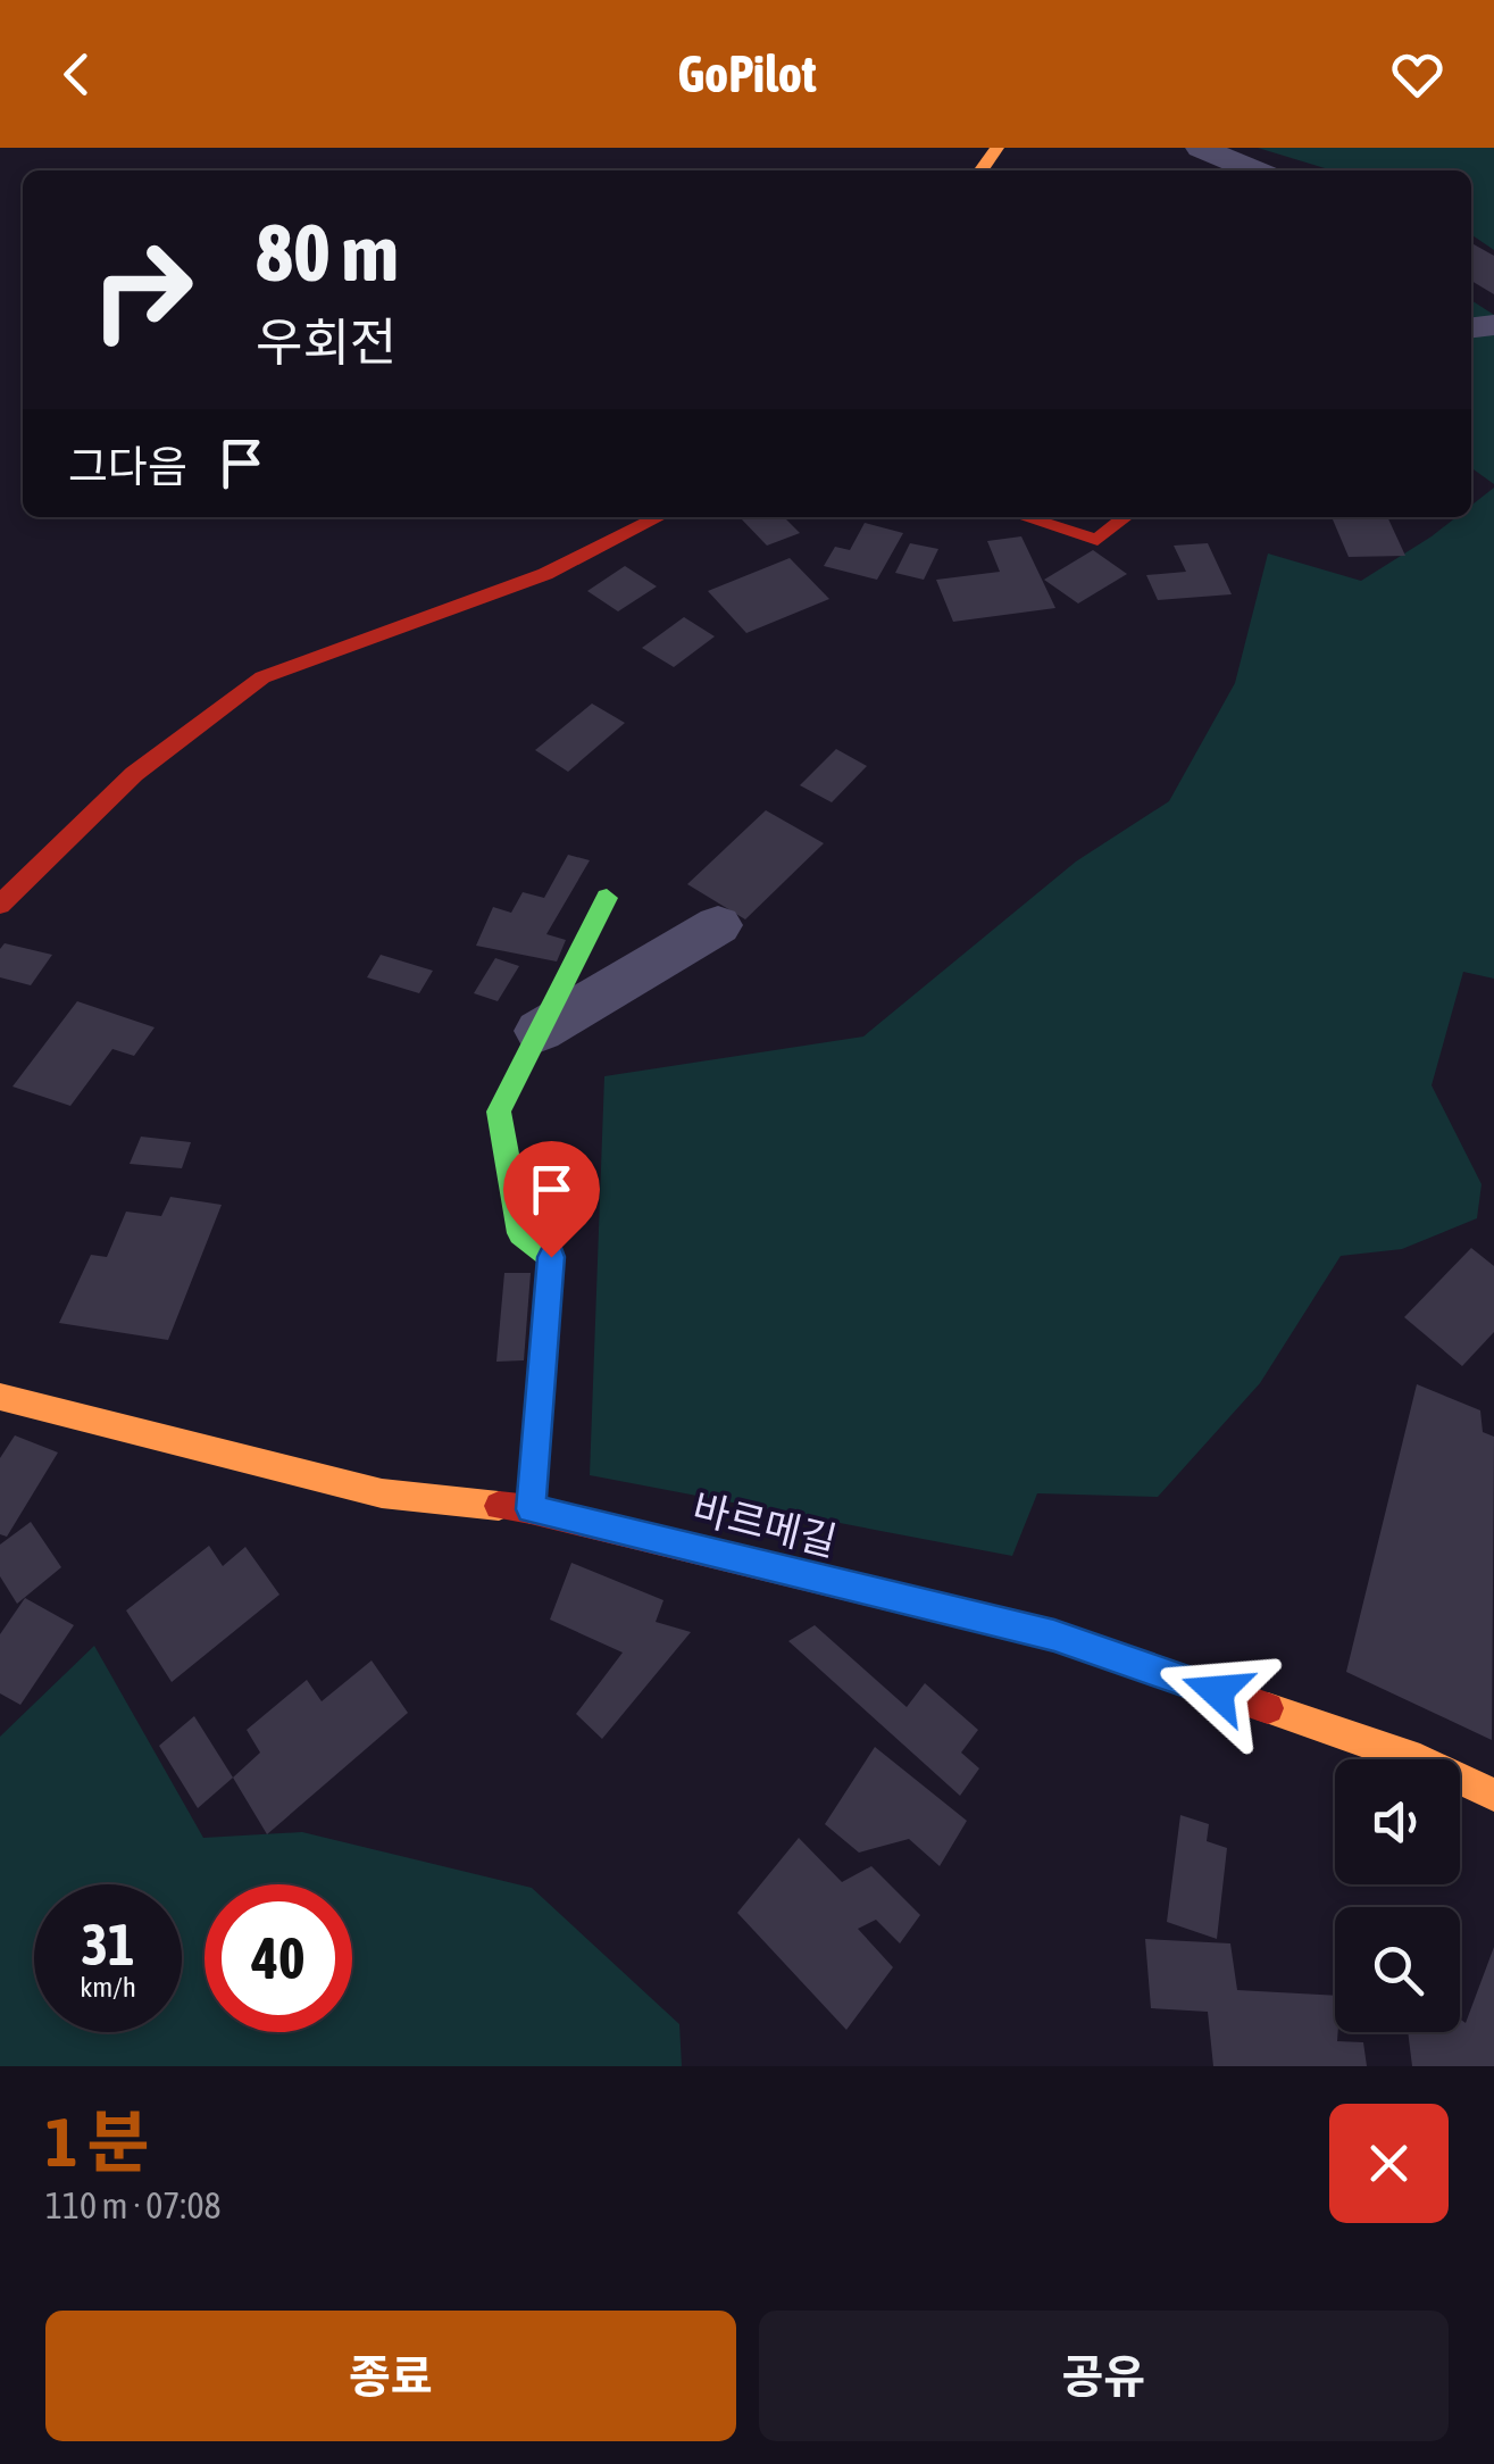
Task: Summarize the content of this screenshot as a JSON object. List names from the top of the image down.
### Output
{
  "streets": {
    "street": ["바르메길"]
  },
  "page": {
    "header": "GoPilot",
    "turn": ["80 m", "우회전"],
    "then": "그다음",
    "speed": "31 km/h",
    "limit": "40",
    "heading": ["1 분", "110 m · 07:08"],
    "buttons": ["종료", "공유"]
  }
}
